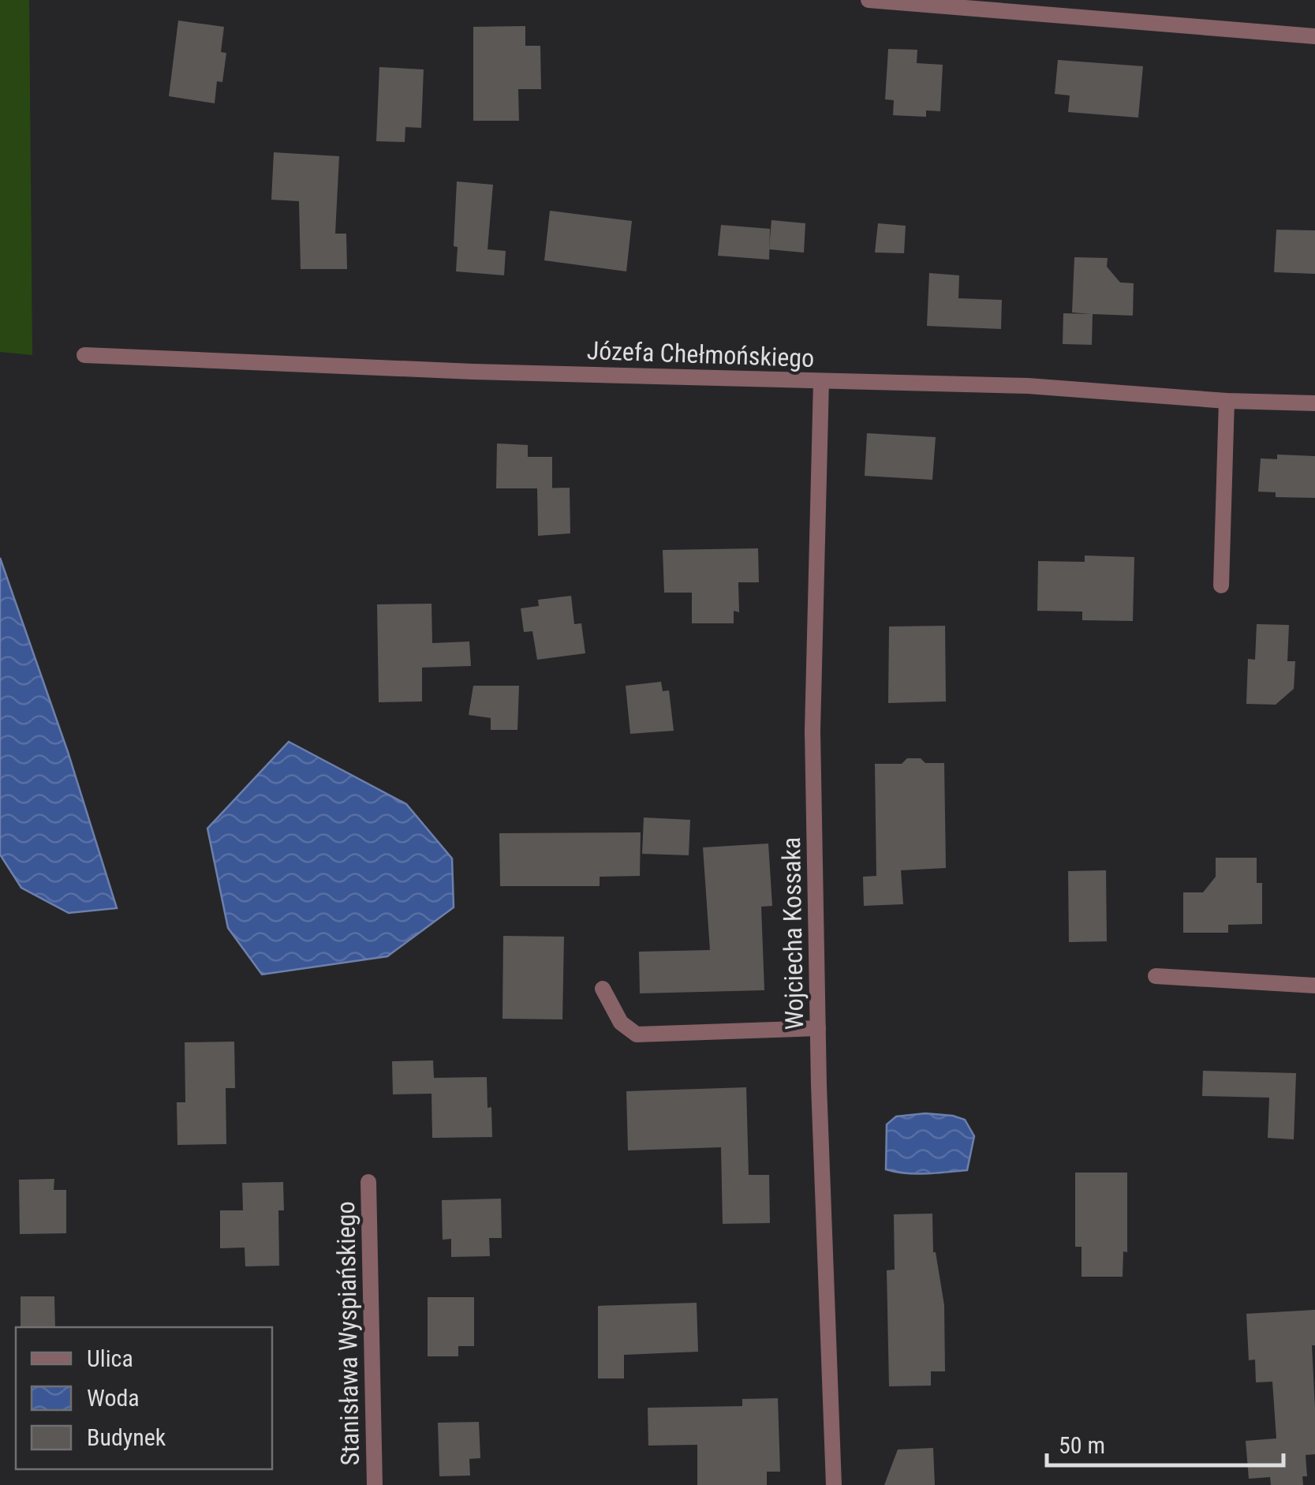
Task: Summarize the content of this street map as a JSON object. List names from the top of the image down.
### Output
{
  "streets": {
    "street": ["Józefa Chełmońskiego", "Wojciecha Kossaka", "Stanisława Wyspiańskiego"]
  },
  "crossings": [
    ["Józefa Chełmońskiego", "Wojciecha Kossaka"]
  ],
  "legend": ["Ulica", "Woda", "Budynek"],
  "scale_bar": "50 m"
}
